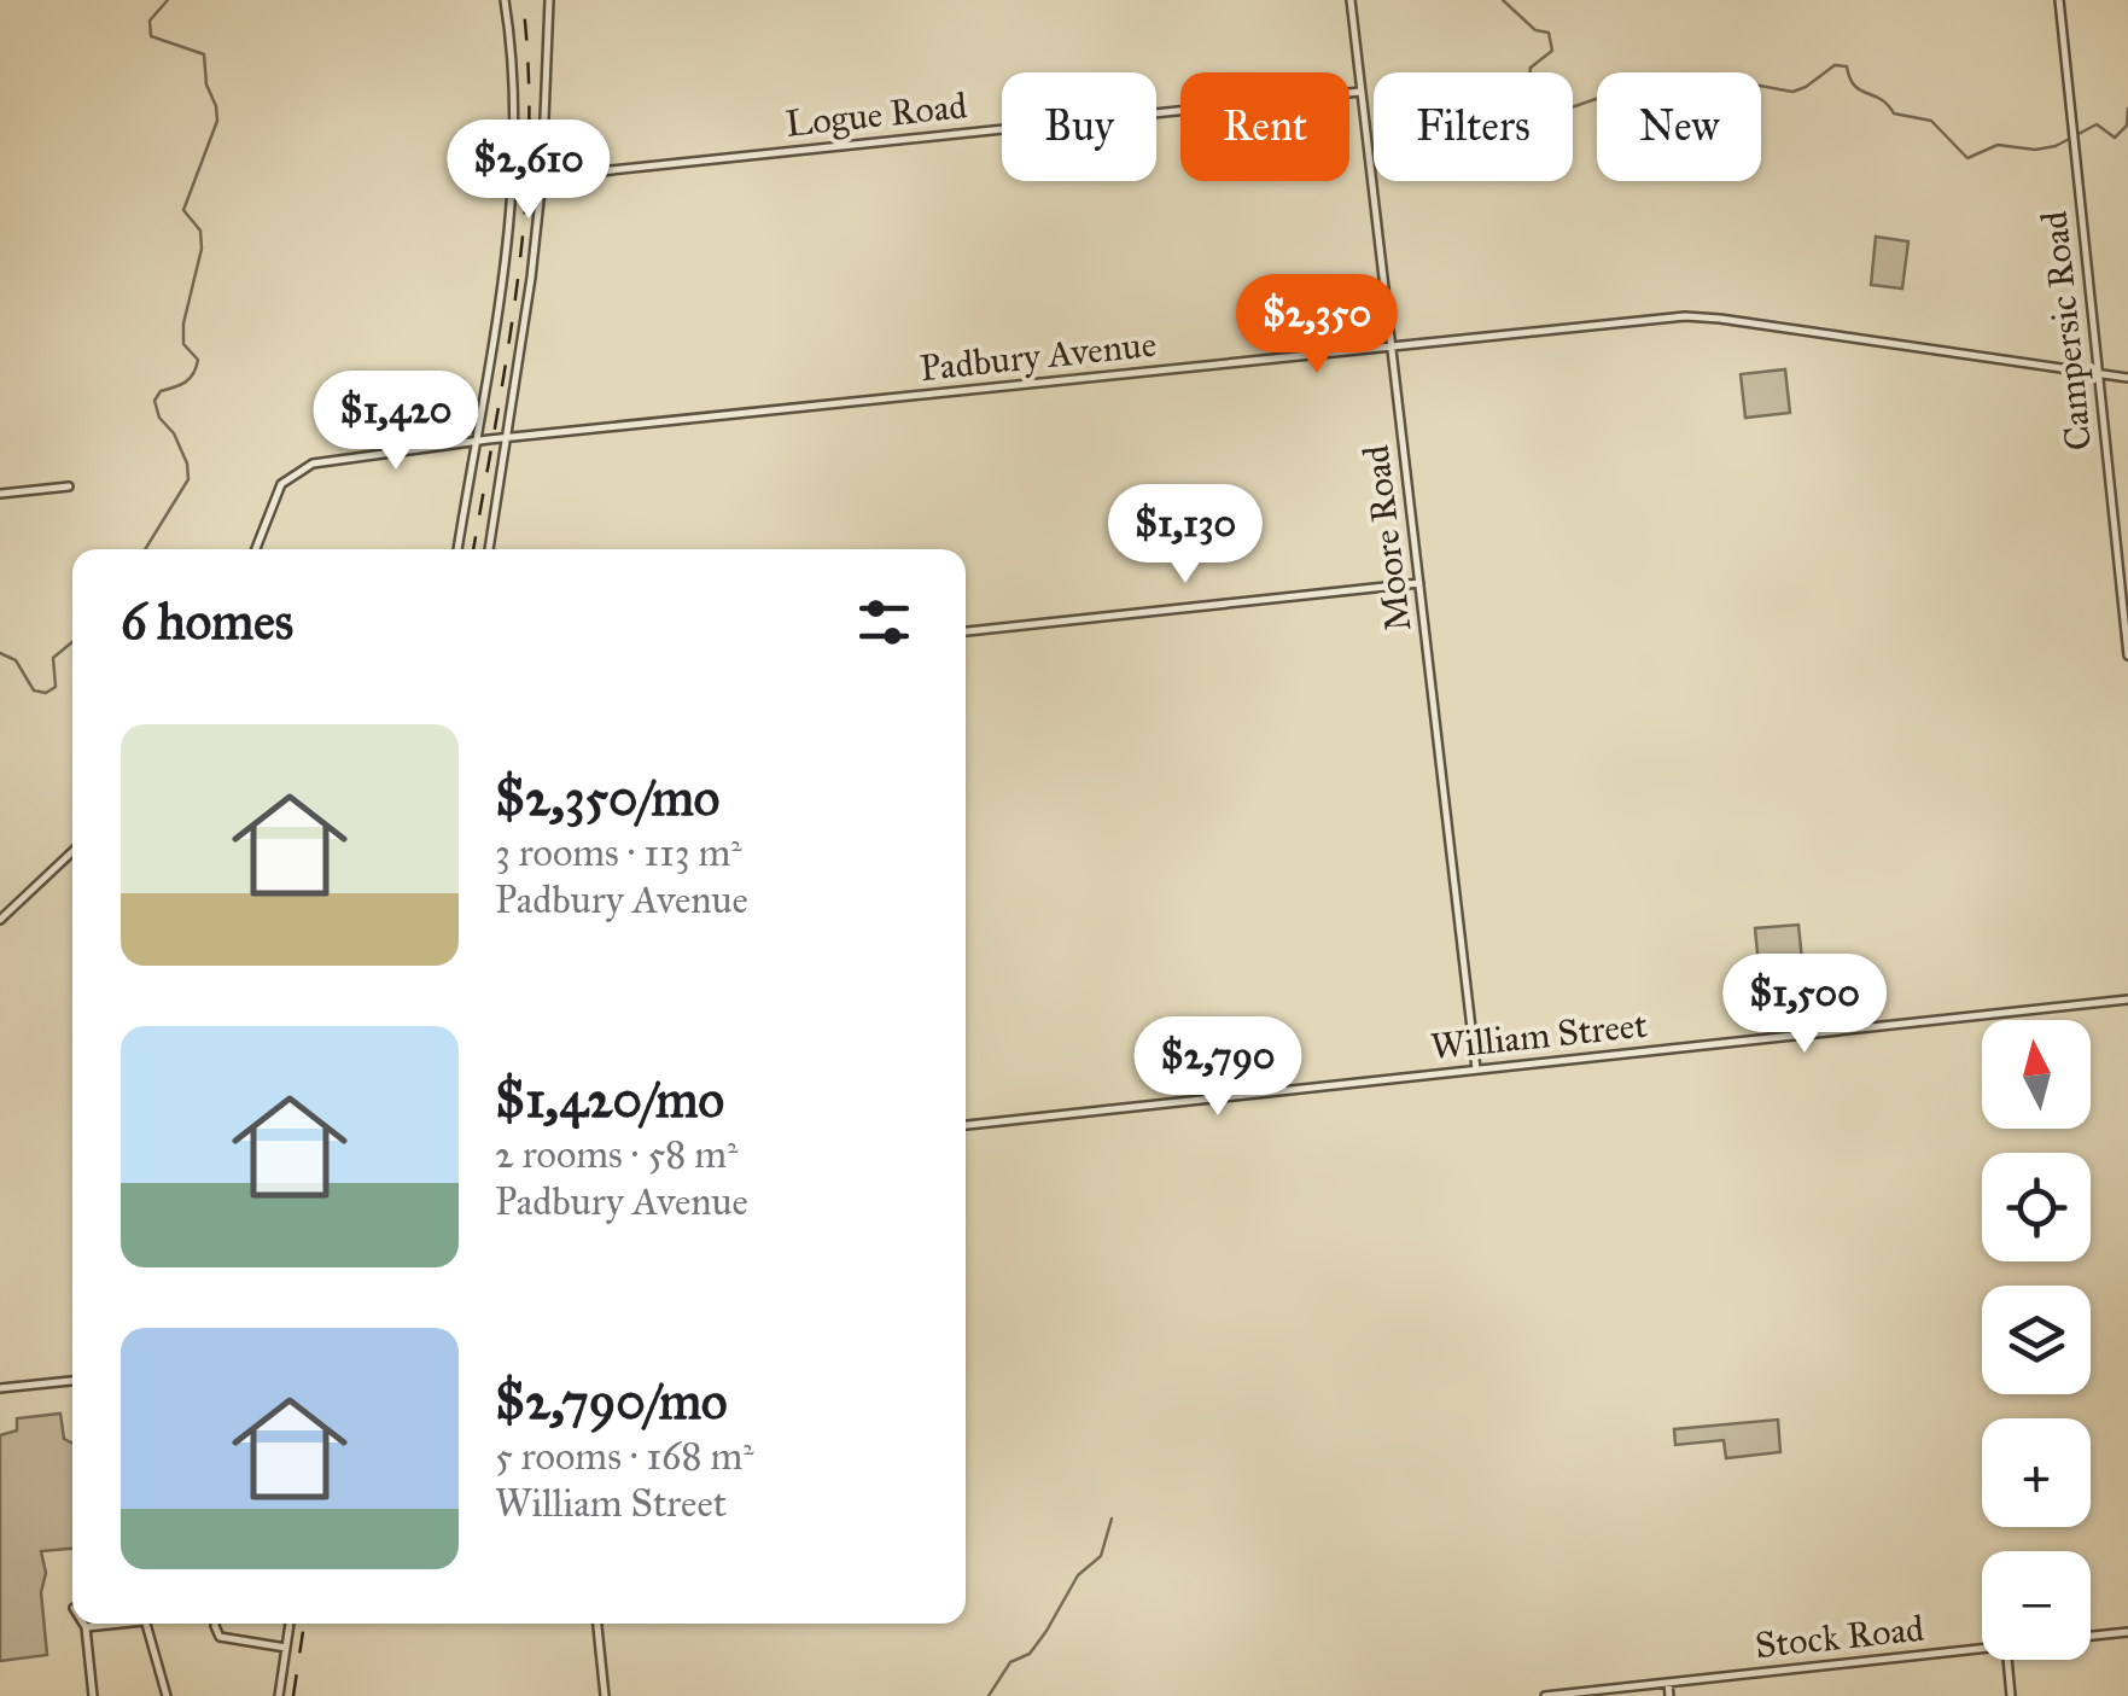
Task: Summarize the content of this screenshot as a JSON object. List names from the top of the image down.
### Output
{
  "streets": {
    "street": [
      "Logue Road",
      "Campersic Road",
      "Padbury Avenue",
      "Moore Road",
      "William Street",
      "Stock Road"
    ]
  },
  "crossings": [
    ["Logue Road", "Moore Road"],
    ["Campersic Road", "Padbury Avenue"],
    ["Padbury Avenue", "Moore Road"],
    ["Moore Road", "William Street"]
  ],
  "north": "top",
  "page": {
    "chip": [
      "Buy",
      "Rent",
      "Filters",
      "New"
    ],
    "price": [
      "$2,610",
      "$2,350",
      "$1,420",
      "$1,130",
      "$1,500",
      "$2,790"
    ],
    "heading": "6 homes",
    "list": [
      {
        "name": "$2,350/mo",
        "note": "3 rooms · 113 m² · Padbury Avenue"
      },
      {
        "name": "$1,420/mo",
        "note": "2 rooms · 58 m² · Padbury Avenue"
      },
      {
        "name": "$2,790/mo",
        "note": "5 rooms · 168 m² · William Street"
      }
    ],
    "map_buttons": ["+", "−"]
  }
}
